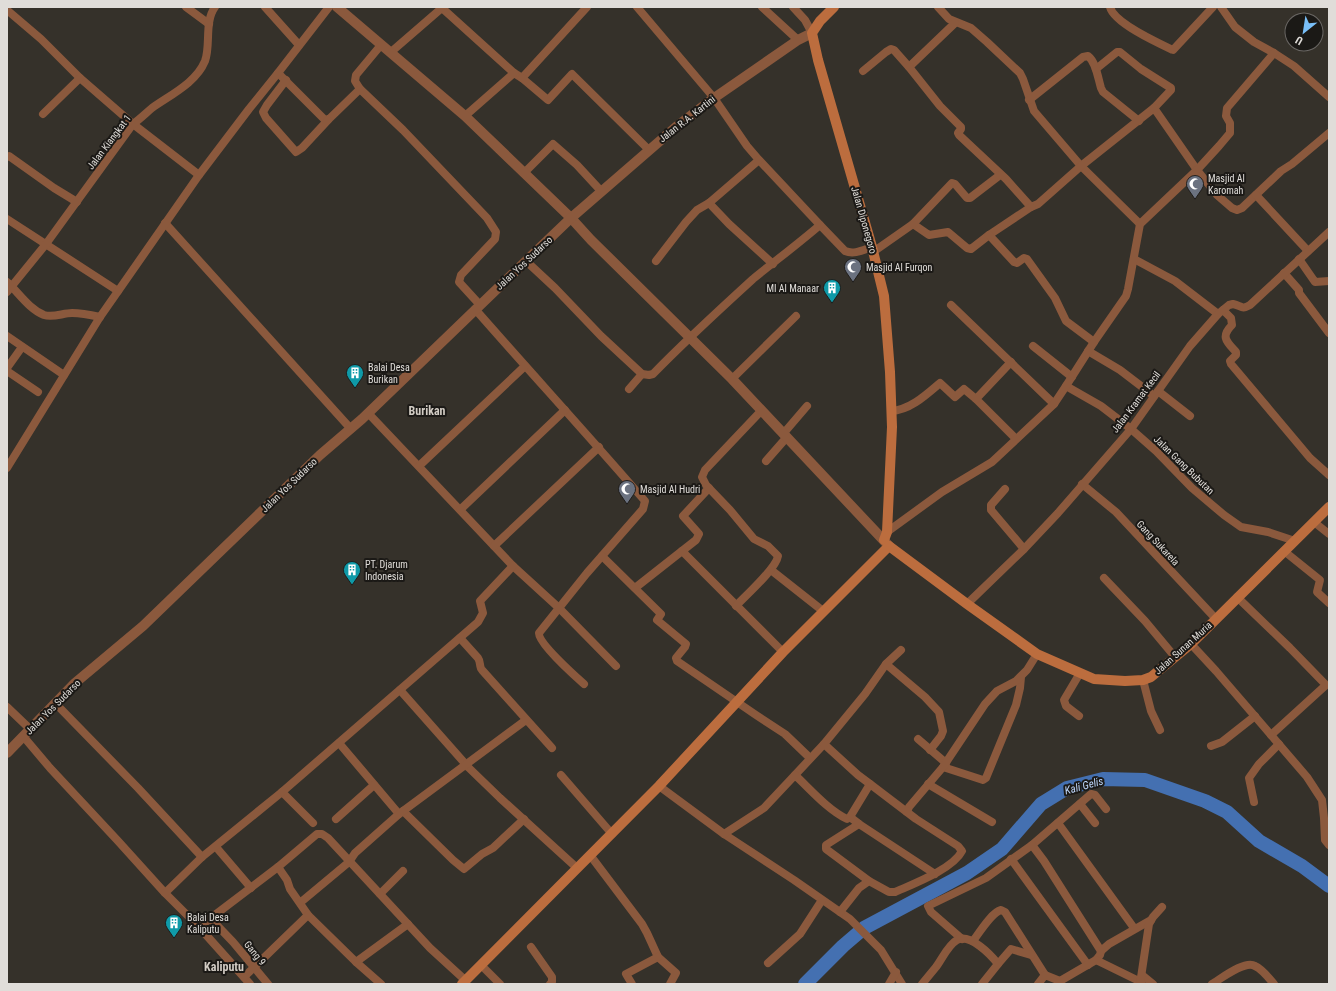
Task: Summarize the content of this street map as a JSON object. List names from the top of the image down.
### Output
{
  "streets": {
    "main road": ["Jalan Diponegoro", "Jalan Sunan Muria"],
    "street": [
      "Jalan R.A. Kartini",
      "Jalan Kiangkat 1",
      "Jalan Yos Sudarso",
      "Jalan Kramat Kecil",
      "Jalan Gang Bubutan",
      "Gang Sukarela",
      "Gang 9"
    ]
  },
  "crossings": [
    ["Jalan R.A. Kartini", "Jalan Diponegoro"],
    ["Jalan R.A. Kartini", "Jalan Yos Sudarso"],
    ["Jalan Diponegoro", "Jalan Sunan Muria"],
    ["Jalan Kramat Kecil", "Jalan Gang Bubutan"],
    ["Jalan Kramat Kecil", "Gang Sukarela"],
    ["Jalan Kramat Kecil", "Jalan Sunan Muria"],
    ["Jalan Gang Bubutan", "Jalan Sunan Muria"],
    ["Gang Sukarela", "Jalan Sunan Muria"]
  ],
  "districts": ["Burikan", "Kaliputu"],
  "water": ["Kali Gelis"],
  "places": {
    "mosque": ["Masjid Al Karomah", "Masjid Al Furqon", "Masjid Al Hudri"],
    "building": [
      "MI Al Manaar",
      "Balai Desa Burikan",
      "PT. Djarum Indonesia",
      "Balai Desa Kaliputu"
    ]
  },
  "north": "bottom left"
}
